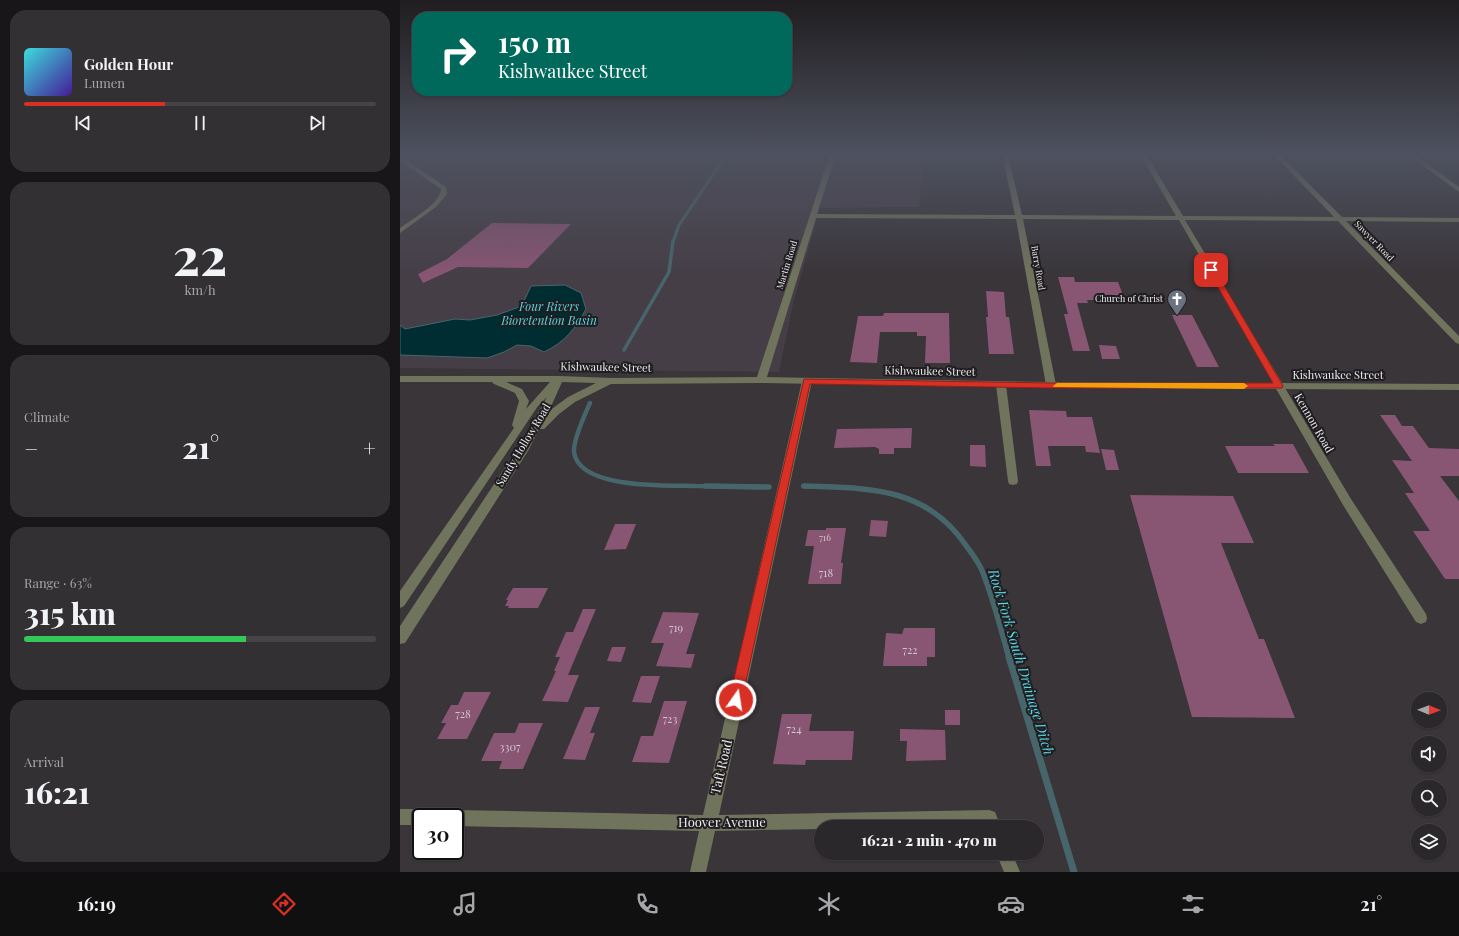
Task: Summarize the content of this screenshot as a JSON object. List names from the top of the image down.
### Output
{
  "streets": {
    "street": [
      "Sawyer Road",
      "Martin Road",
      "Barry Road",
      "Kishwaukee Street",
      "Kennon Road",
      "Sandy Hollow Road",
      "Taft Road",
      "Hoover Avenue"
    ]
  },
  "crossings": [
    ["Martin Road", "Kishwaukee Street"],
    ["Barry Road", "Kishwaukee Street"],
    ["Kishwaukee Street", "Kennon Road"],
    ["Kishwaukee Street", "Sandy Hollow Road"],
    ["Kishwaukee Street", "Taft Road"],
    ["Taft Road", "Hoover Avenue"]
  ],
  "water": ["Four Rivers Bioretention Basin", "Rock Fork South Drainage Ditch"],
  "places": {
    "church": ["Church of Christ"]
  },
  "house_numbers": [
    "716",
    "718",
    "719",
    "722",
    "728",
    "723",
    "724",
    "3307"
  ],
  "north": "right",
  "page": {
    "turn": ["150 m", "Kishwaukee Street"],
    "song": ["Golden Hour", "Lumen"],
    "tile": [
      ["22", "km/h"],
      "Climate",
      ["Range · 63%", "315 km"],
      ["Arrival", "16:21"]
    ],
    "heat": ["−", "21°", "+"],
    "limit": "30",
    "trip": "16:21 · 2 min · 470 m",
    "tabs": ["16:19", "21°"]
  }
}
